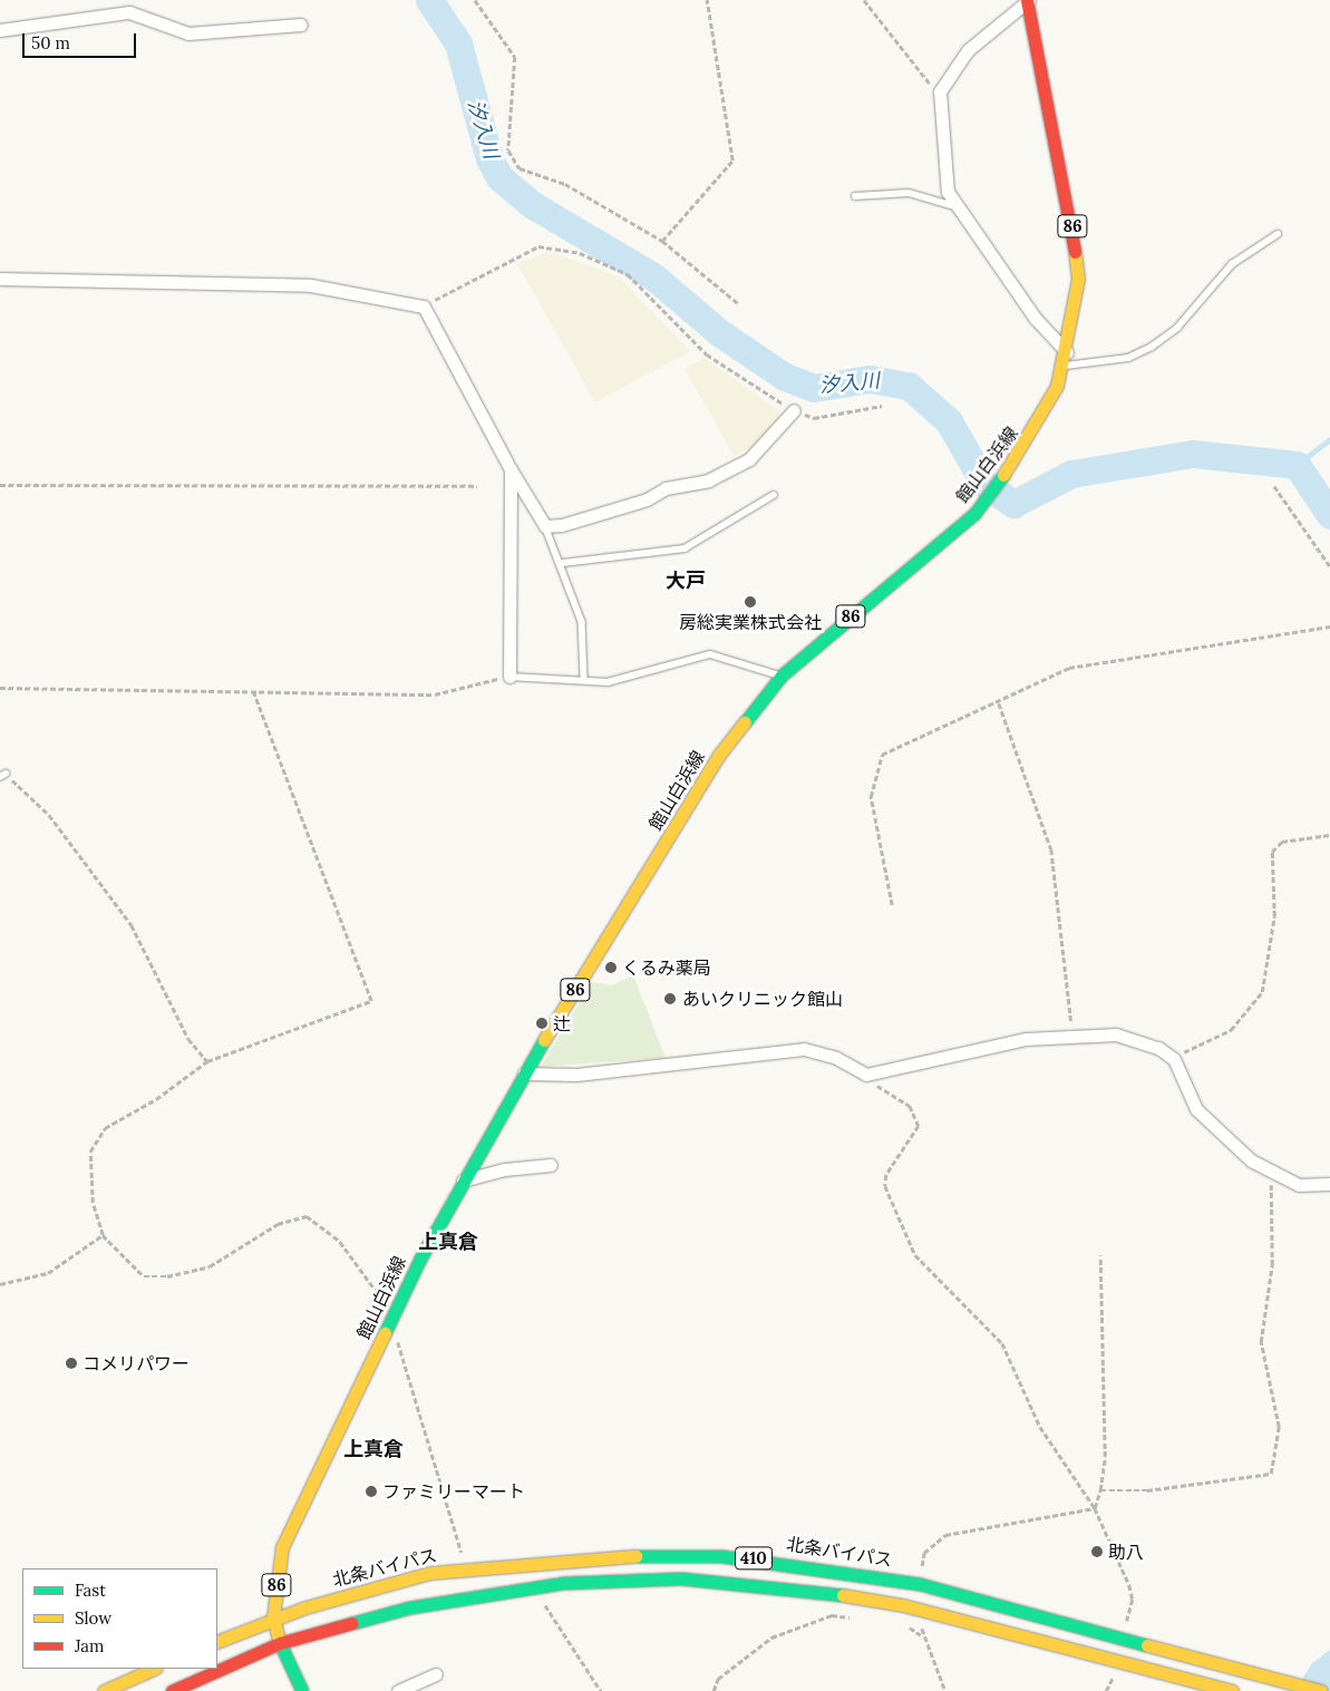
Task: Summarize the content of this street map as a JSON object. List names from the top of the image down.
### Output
{
  "streets": {
    "main road": [
      "86",
      "館山白浜線",
      "北条バイパス",
      "410"
    ]
  },
  "crossings": [
    ["館山白浜線", "北条バイパス"],
    ["館山白浜線", "410"]
  ],
  "districts": ["大戸", "上真倉", "上真倉"],
  "water": ["汐入川"],
  "places": [
    "房総実業株式会社",
    "くるみ薬局",
    "あいクリニック館山",
    "辻",
    "コメリパワー",
    "ファミリーマート",
    "助八"
  ],
  "legend": ["Fast", "Slow", "Jam"],
  "scale_bar": "50 m"
}
